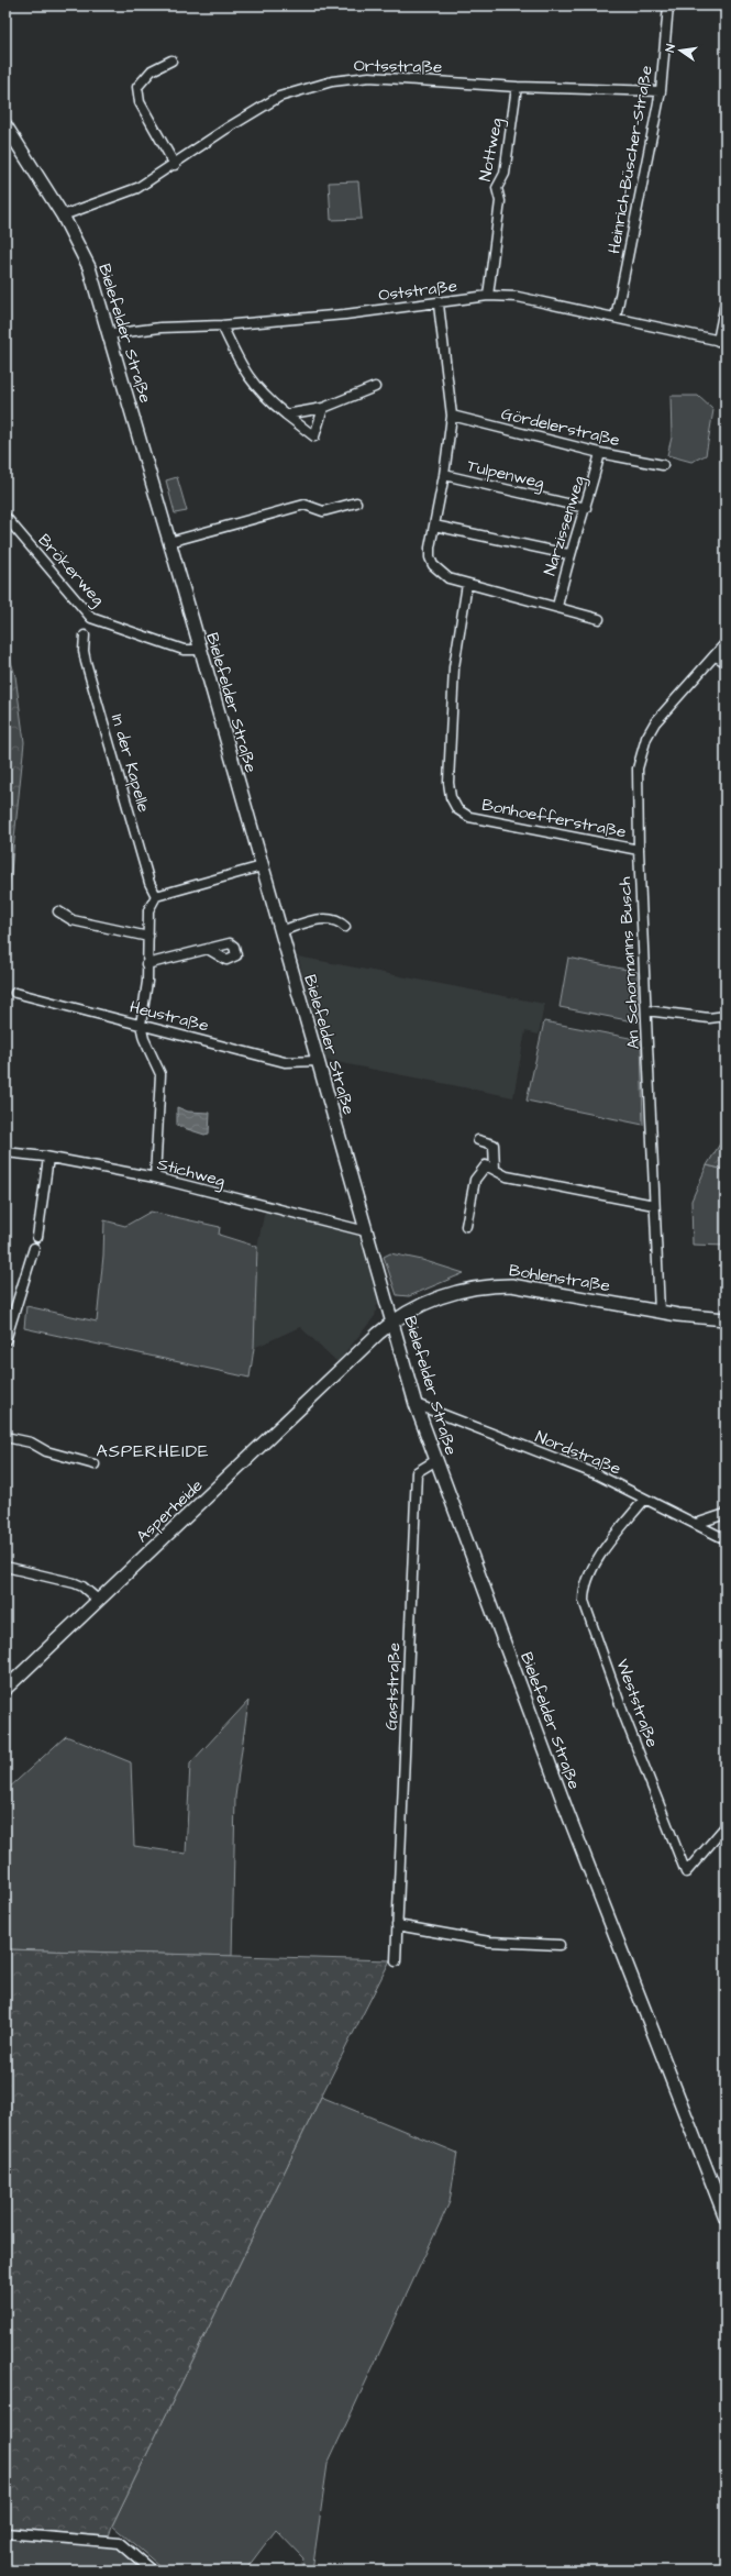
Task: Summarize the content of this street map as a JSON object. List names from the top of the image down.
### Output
{
  "streets": {
    "main road": ["Bielefelder Straße", "Bohlenstraße", "Asperheide"],
    "street": [
      "Ortsstraße",
      "Nottweg",
      "Heinrich-Büscher-Straße",
      "Oststraße",
      "Gördelerstraße",
      "Tulpenweg",
      "Narzissenweg",
      "Brökerweg",
      "In der Kapelle",
      "Bonhoefferstraße",
      "An Schormanns Busch",
      "Heustraße",
      "Stichweg",
      "Nordstraße",
      "Gaststraße",
      "Weststraße"
    ]
  },
  "crossings": [
    ["Ortsstraße", "Nottweg"],
    ["Ortsstraße", "Heinrich-Büscher-Straße"],
    ["Ortsstraße", "Bielefelder Straße"],
    ["Nottweg", "Oststraße"],
    ["Heinrich-Büscher-Straße", "Oststraße"],
    ["Oststraße", "Bielefelder Straße"],
    ["Bielefelder Straße", "Brökerweg"],
    ["Bielefelder Straße", "Heustraße"],
    ["Bielefelder Straße", "Stichweg"],
    ["Bielefelder Straße", "Bohlenstraße"],
    ["Bielefelder Straße", "Nordstraße"],
    ["Bielefelder Straße", "Asperheide"],
    ["Bielefelder Straße", "Gaststraße"],
    ["Gördelerstraße", "Narzissenweg"],
    ["Tulpenweg", "Narzissenweg"],
    ["Bonhoefferstraße", "An Schormanns Busch"],
    ["An Schormanns Busch", "Bohlenstraße"],
    ["Bohlenstraße", "Asperheide"],
    ["Nordstraße", "Weststraße"]
  ],
  "districts": ["ASPERHEIDE"],
  "north": "left"
}
